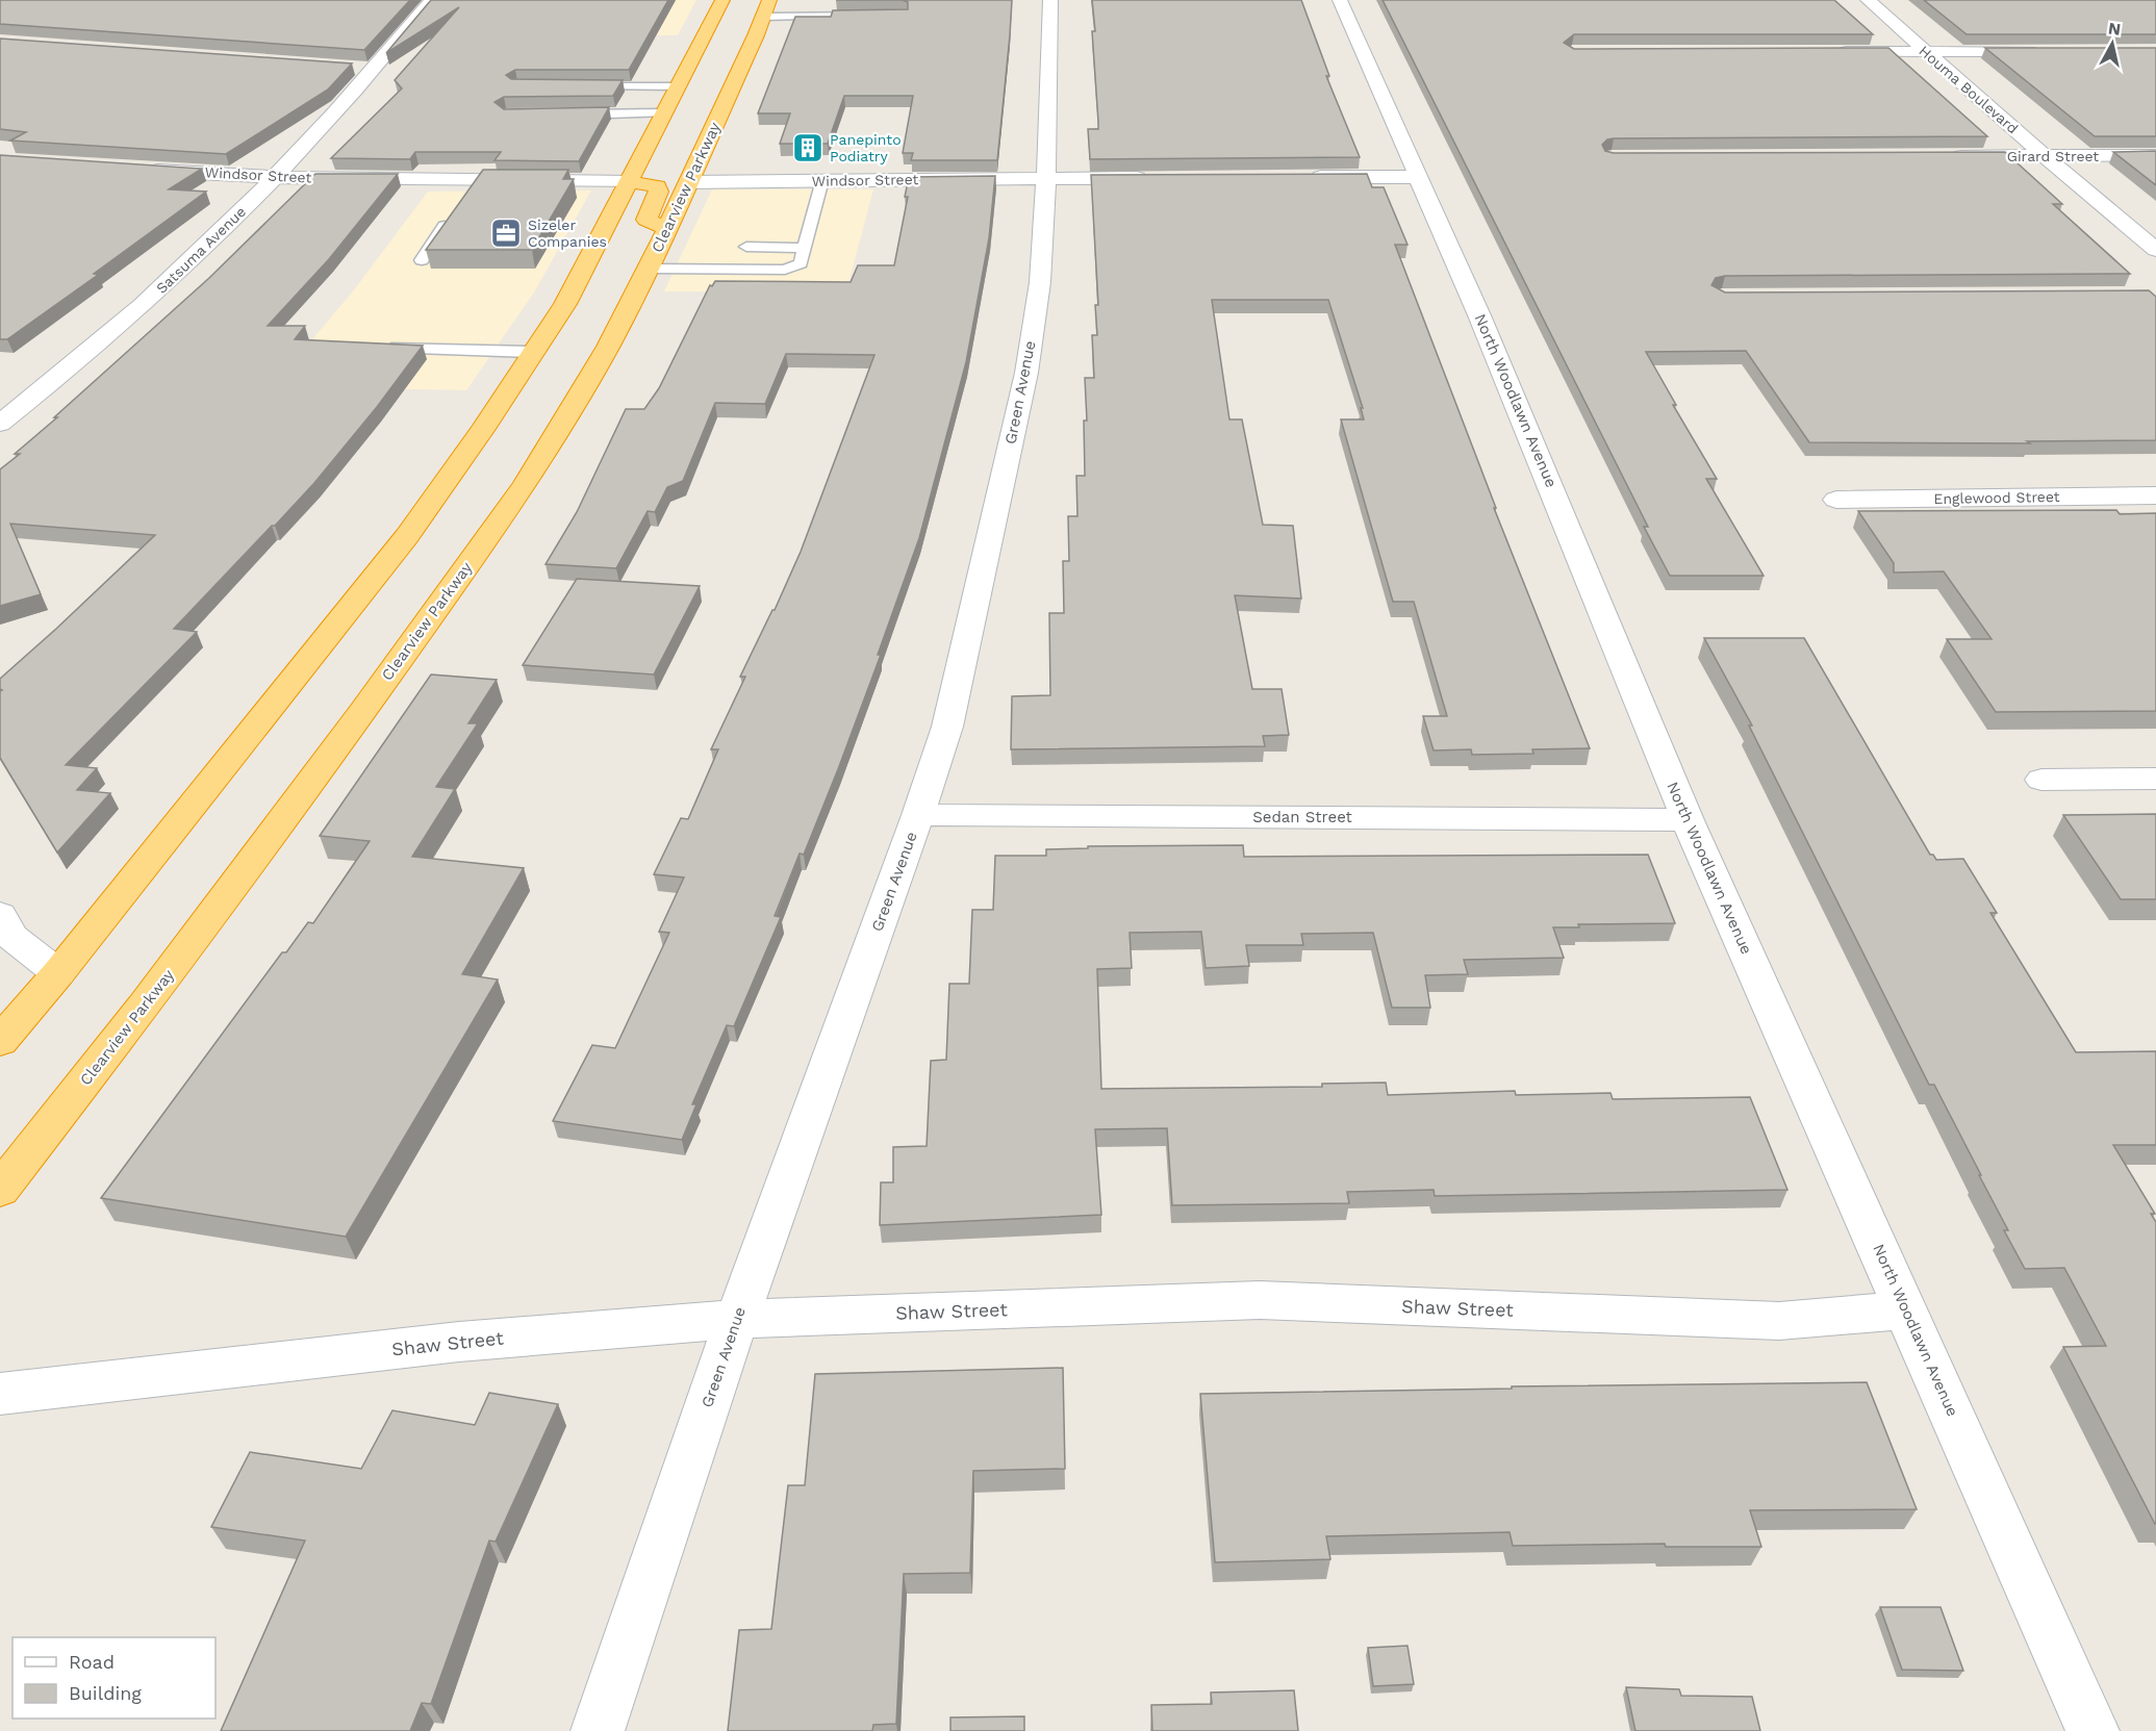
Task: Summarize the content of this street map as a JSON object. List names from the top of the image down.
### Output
{
  "streets": {
    "highway": ["Clearview Parkway"],
    "street": [
      "Houma Boulevard",
      "Girard Street",
      "Windsor Street",
      "Satsuma Avenue",
      "Green Avenue",
      "North Woodlawn Avenue",
      "Englewood Street",
      "Sedan Street",
      "Shaw Street"
    ]
  },
  "crossings": [
    ["Houma Boulevard", "Girard Street"],
    ["Windsor Street", "Clearview Parkway"],
    ["Windsor Street", "Satsuma Avenue"],
    ["Windsor Street", "Green Avenue"],
    ["Green Avenue", "Sedan Street"],
    ["Green Avenue", "Shaw Street"],
    ["North Woodlawn Avenue", "Sedan Street"],
    ["North Woodlawn Avenue", "Shaw Street"]
  ],
  "places": {
    "building": ["Panepinto Podiatry"],
    "office": ["Sizeler Companies"]
  },
  "legend": ["Road", "Building"],
  "north": "top"
}
